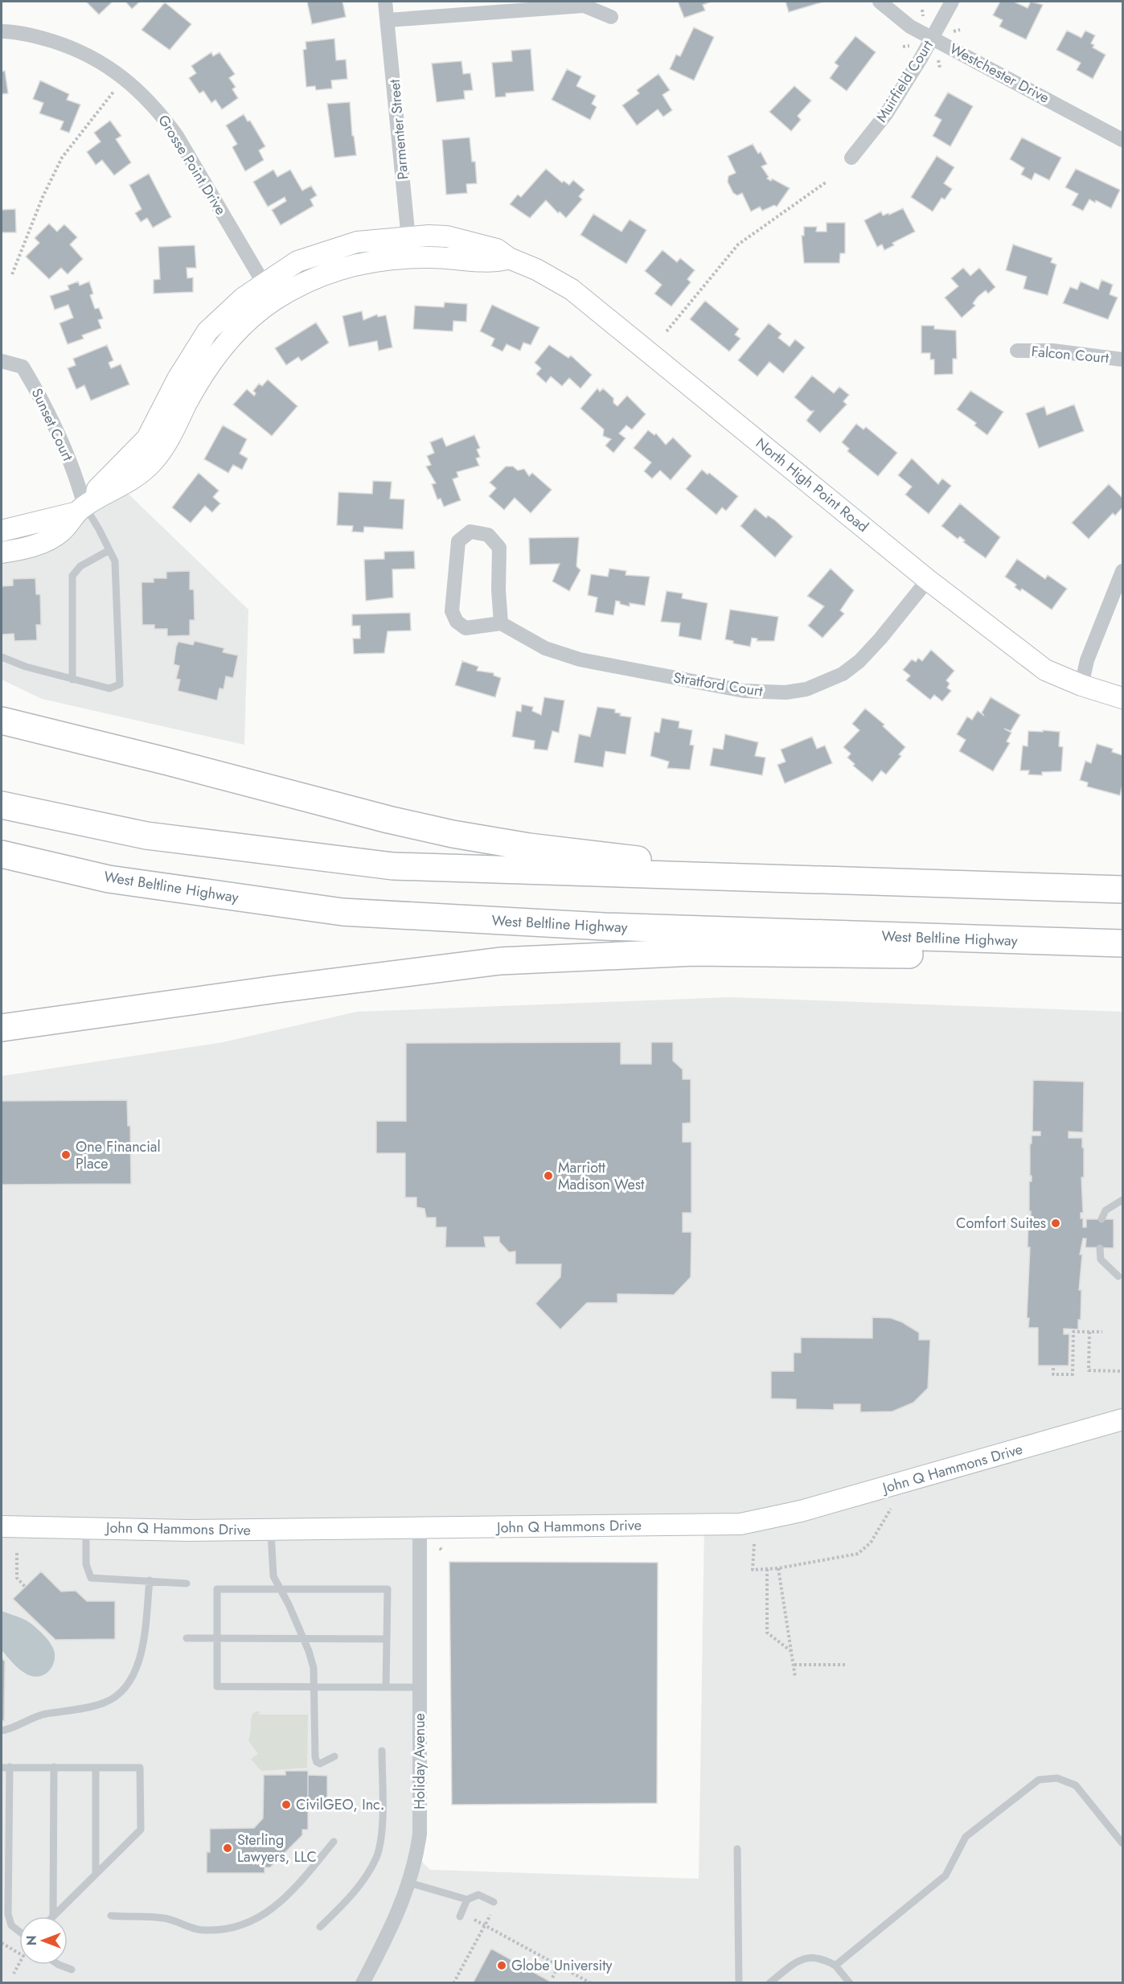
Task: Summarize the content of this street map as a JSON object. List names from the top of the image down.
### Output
{
  "streets": {
    "highway": ["West Beltline Highway"],
    "street": [
      "Westchester Drive",
      "Muirfield Court",
      "Parmenter Street",
      "Grosse Point Drive",
      "Falcon Court",
      "Sunset Court",
      "North High Point Road",
      "Stratford Court",
      "John Q Hammons Drive",
      "Holiday Avenue"
    ]
  },
  "crossings": [
    ["Westchester Drive", "Muirfield Court"],
    ["Parmenter Street", "North High Point Road"],
    ["Grosse Point Drive", "North High Point Road"],
    ["Sunset Court", "North High Point Road"],
    ["North High Point Road", "Stratford Court"],
    ["John Q Hammons Drive", "Holiday Avenue"]
  ],
  "places": [
    "One Financial Place",
    "Marriott Madison West",
    "Comfort Suites",
    "CivilGEO, Inc.",
    "Sterling Lawyers, LLC",
    "Globe University"
  ],
  "north": "left"
}
